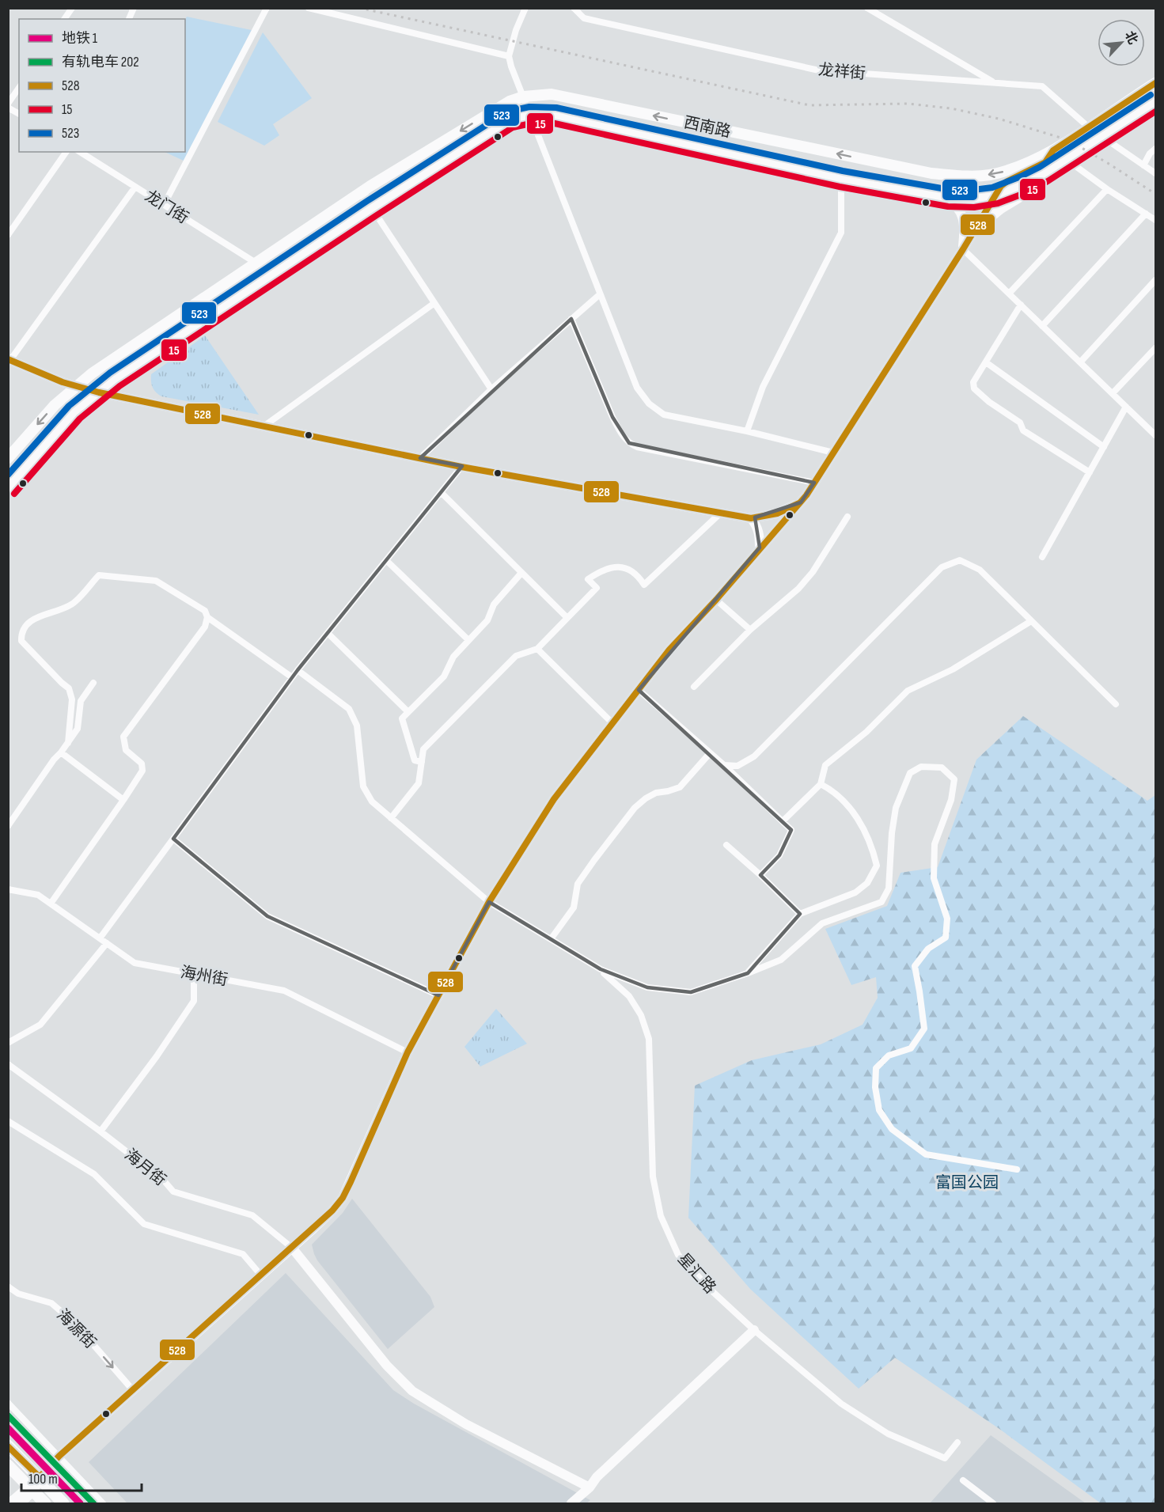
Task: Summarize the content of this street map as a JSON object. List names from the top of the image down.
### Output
{
  "streets": {
    "main road": ["西南路"],
    "street": [
      "龙祥街",
      "龙门街",
      "海州街",
      "海月街",
      "星汇路",
      "海源街"
    ]
  },
  "crossings": [
    ["龙祥街", "西南路"],
    ["西南路", "龙门街"]
  ],
  "one_way": ["海源街"],
  "parks": ["富国公园"],
  "lines": [
    "transit line 528",
    "transit line 523",
    "transit line 15",
    "tram line 202",
    "metro line 1"
  ],
  "legend": [
    "地铁 1",
    "有轨电车 202",
    "528",
    "15",
    "523"
  ],
  "scale_bar": "100 m",
  "north": "top right"
}
